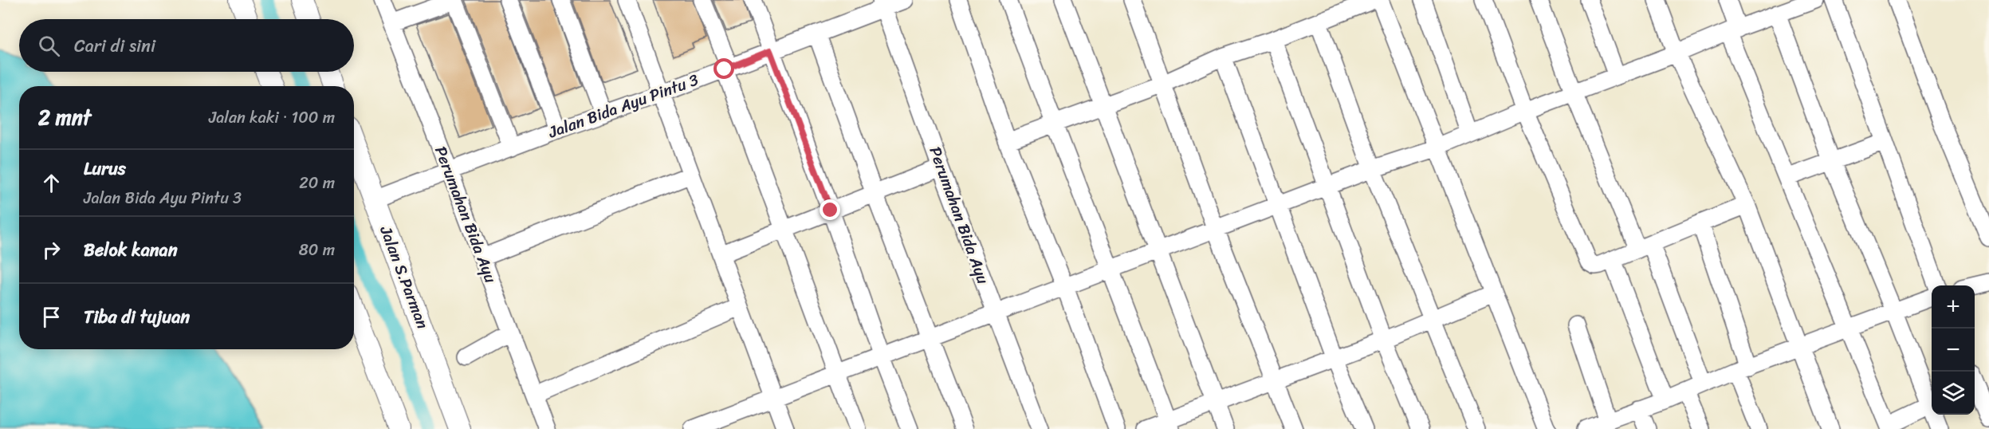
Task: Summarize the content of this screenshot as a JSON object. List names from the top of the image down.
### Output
{
  "streets": {
    "main road": ["Jalan S.Parman"],
    "street": ["Jalan Bida Ayu Pintu 3", "Perumahan Bida Ayu"]
  },
  "crossings": [
    ["Jalan Bida Ayu Pintu 3", "Perumahan Bida Ayu"],
    ["Jalan Bida Ayu Pintu 3", "Jalan S.Parman"]
  ],
  "page": {
    "search": "Cari di sini",
    "heading": ["2 mnt", "Jalan kaki · 100 m"],
    "list": [
      ["Lurus", "Jalan Bida Ayu Pintu 3", "20 m"],
      ["Belok kanan", "80 m"],
      "Tiba di tujuan"
    ],
    "map_buttons": ["+", "−"]
  }
}
